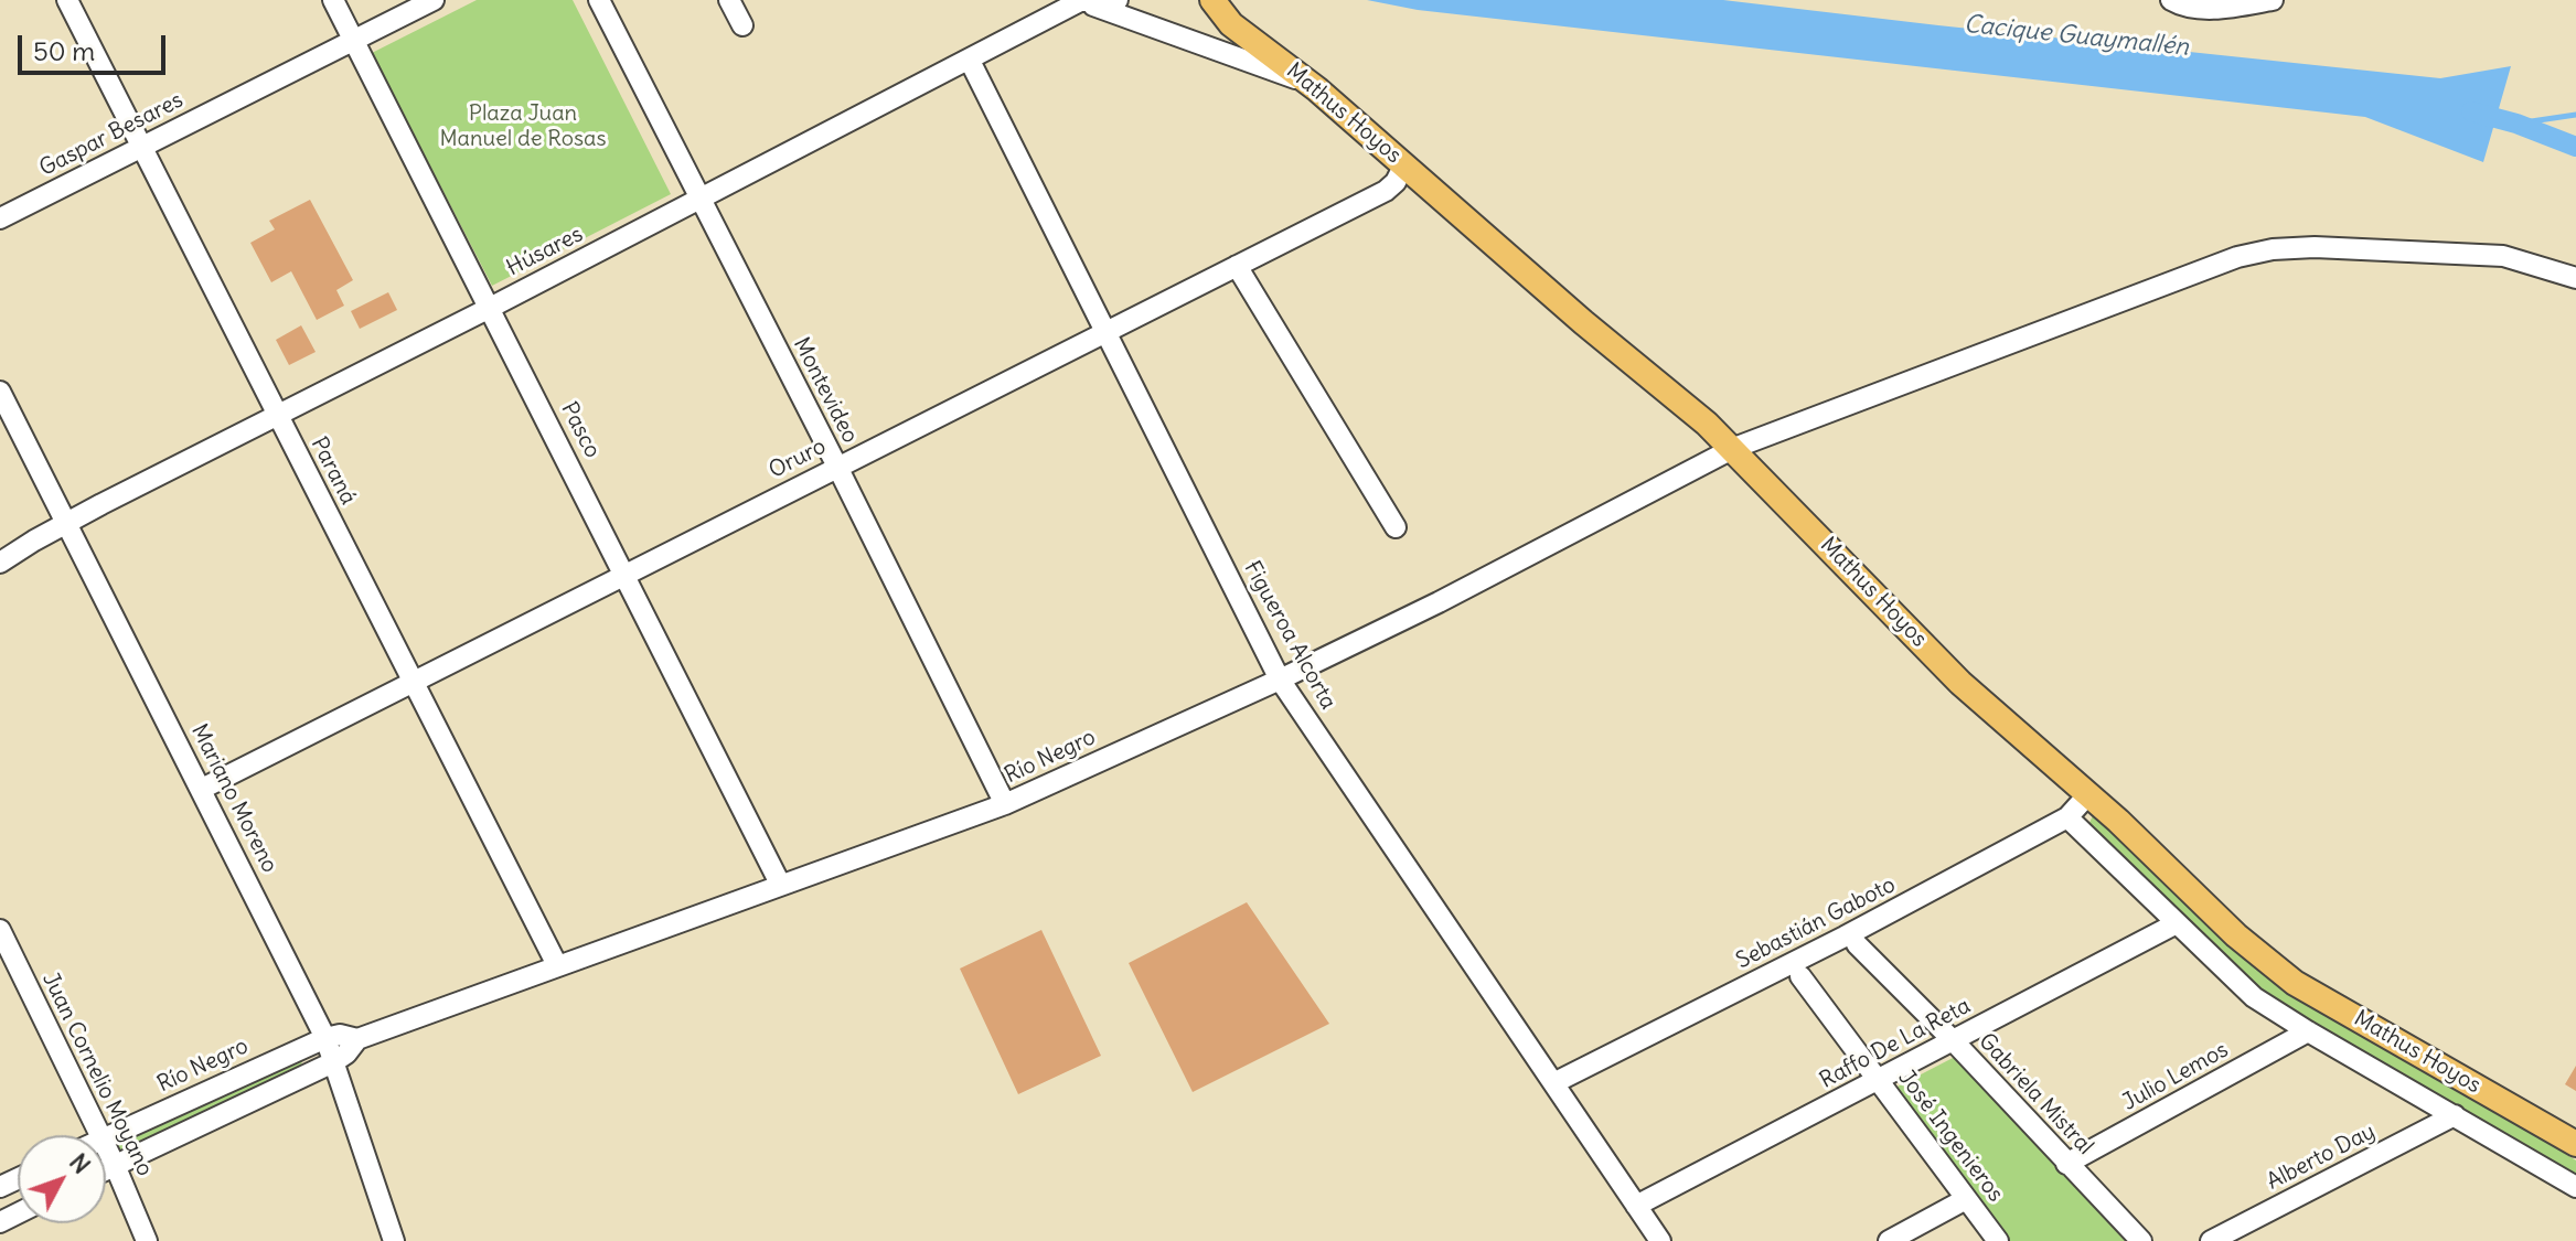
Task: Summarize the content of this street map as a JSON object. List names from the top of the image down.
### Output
{
  "streets": {
    "main road": ["Mathus Hoyos"],
    "street": [
      "Gaspar Besares",
      "Húsares",
      "Montevideo",
      "Pasco",
      "Oruro",
      "Paraná",
      "Figueroa Alcorta",
      "Río Negro",
      "Mariano Moreno",
      "Sebastián Gaboto",
      "Raffo De La Reta",
      "Juan Cornelio Moyano",
      "Julio Lemos",
      "Gabriela Mistral",
      "José Ingenieros",
      "Alberto Day"
    ]
  },
  "crossings": [
    ["Mathus Hoyos", "Oruro"],
    ["Mathus Hoyos", "Río Negro"],
    ["Mathus Hoyos", "Sebastián Gaboto"],
    ["Mathus Hoyos", "Raffo De La Reta"],
    ["Mathus Hoyos", "Julio Lemos"],
    ["Mathus Hoyos", "Alberto Day"],
    ["Gaspar Besares", "Pasco"],
    ["Gaspar Besares", "Paraná"],
    ["Húsares", "Montevideo"],
    ["Húsares", "Pasco"],
    ["Húsares", "Paraná"],
    ["Húsares", "Figueroa Alcorta"],
    ["Húsares", "Mariano Moreno"],
    ["Montevideo", "Oruro"],
    ["Montevideo", "Río Negro"],
    ["Pasco", "Oruro"],
    ["Pasco", "Río Negro"],
    ["Oruro", "Paraná"],
    ["Oruro", "Figueroa Alcorta"],
    ["Oruro", "Mariano Moreno"],
    ["Paraná", "Río Negro"],
    ["Figueroa Alcorta", "Río Negro"],
    ["Figueroa Alcorta", "Sebastián Gaboto"],
    ["Figueroa Alcorta", "Raffo De La Reta"],
    ["Río Negro", "Mariano Moreno"],
    ["Río Negro", "Juan Cornelio Moyano"],
    ["Raffo De La Reta", "Gabriela Mistral"],
    ["Raffo De La Reta", "José Ingenieros"],
    ["Julio Lemos", "Gabriela Mistral"]
  ],
  "water": ["Cacique Guaymallén"],
  "parks": ["Plaza Juan Manuel de Rosas"],
  "scale_bar": "50 m",
  "north": "top right"
}
